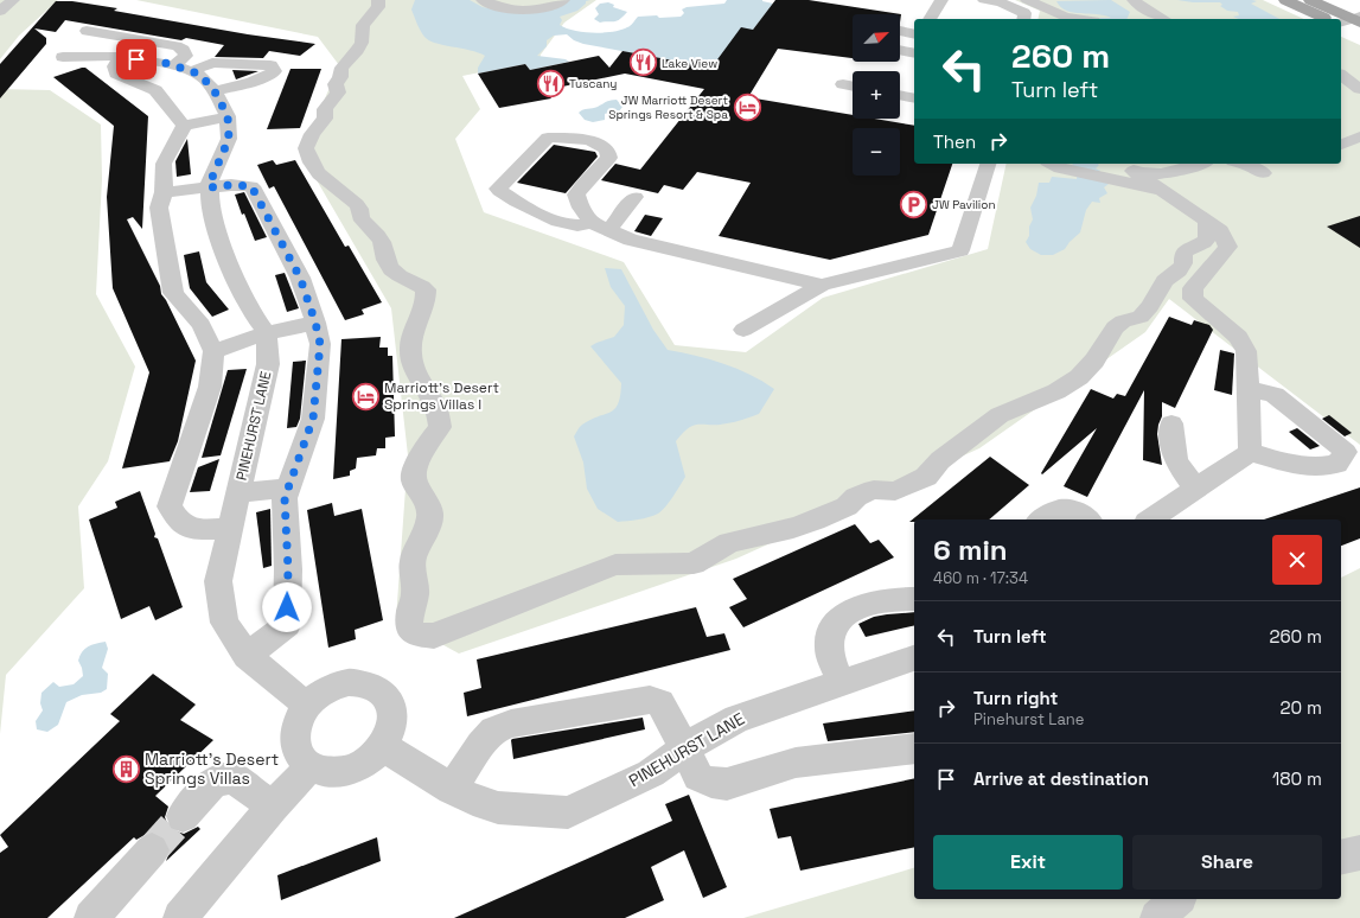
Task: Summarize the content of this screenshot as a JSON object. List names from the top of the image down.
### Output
{
  "streets": {
    "street": ["PINEHURST LANE"]
  },
  "places": {
    "restaurant": ["Lake View", "Tuscany"],
    "hotel": ["JW Marriott Desert Springs Resort & Spa", "Marriott's Desert Springs Villas I"],
    "parking": ["JW Pavilion"],
    "building": ["Marriott's Desert Springs Villas"]
  },
  "north": "top right",
  "page": {
    "map_buttons": ["+", "−"],
    "turn": ["260 m", "Turn left"],
    "then": "Then",
    "heading": ["6 min", "460 m · 17:34"],
    "list": [
      {
        "name": "Turn left",
        "value": "260 m"
      },
      {
        "name": "Turn right",
        "note": "Pinehurst Lane",
        "value": "20 m"
      },
      {
        "name": "Arrive at destination",
        "value": "180 m"
      }
    ],
    "buttons": ["Exit", "Share"]
  }
}
